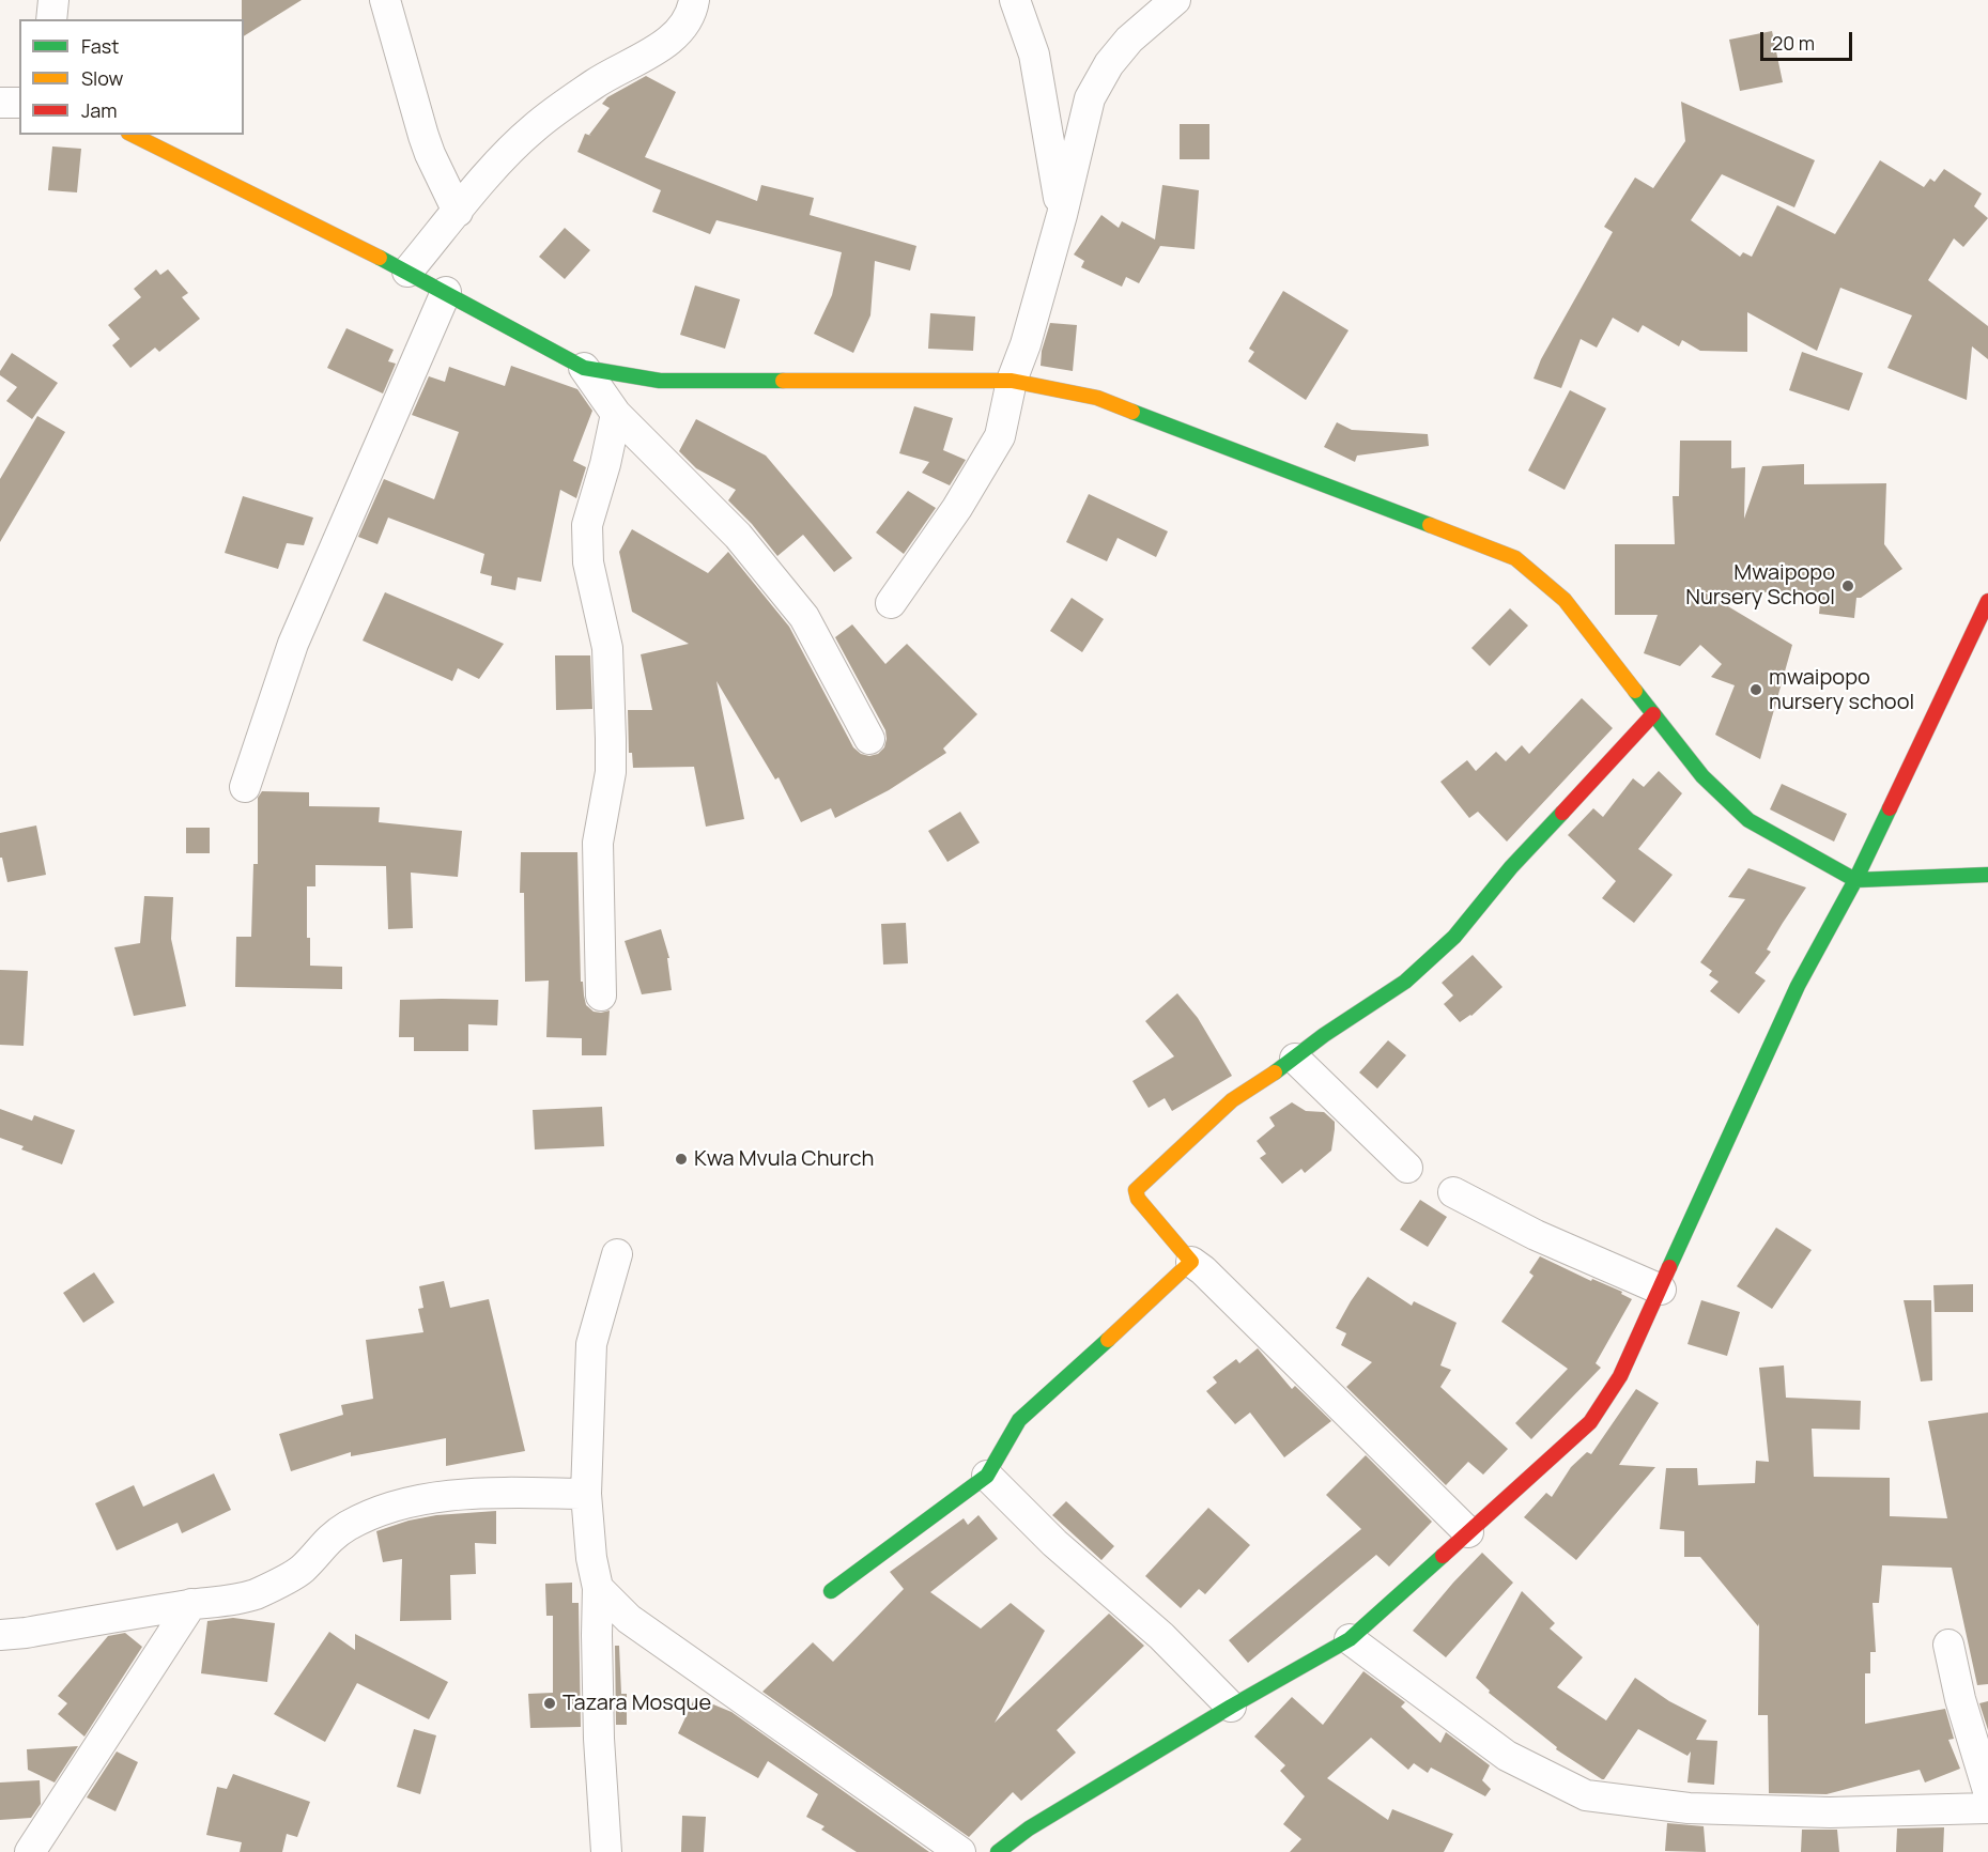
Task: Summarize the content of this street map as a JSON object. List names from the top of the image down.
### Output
{
  "places": [
    "Mwaipopo Nursery School",
    "mwaipopo nursery school",
    "Kwa Mvula Church",
    "Tazara Mosque"
  ],
  "legend": ["Fast", "Slow", "Jam"],
  "scale_bar": "20 m"
}
